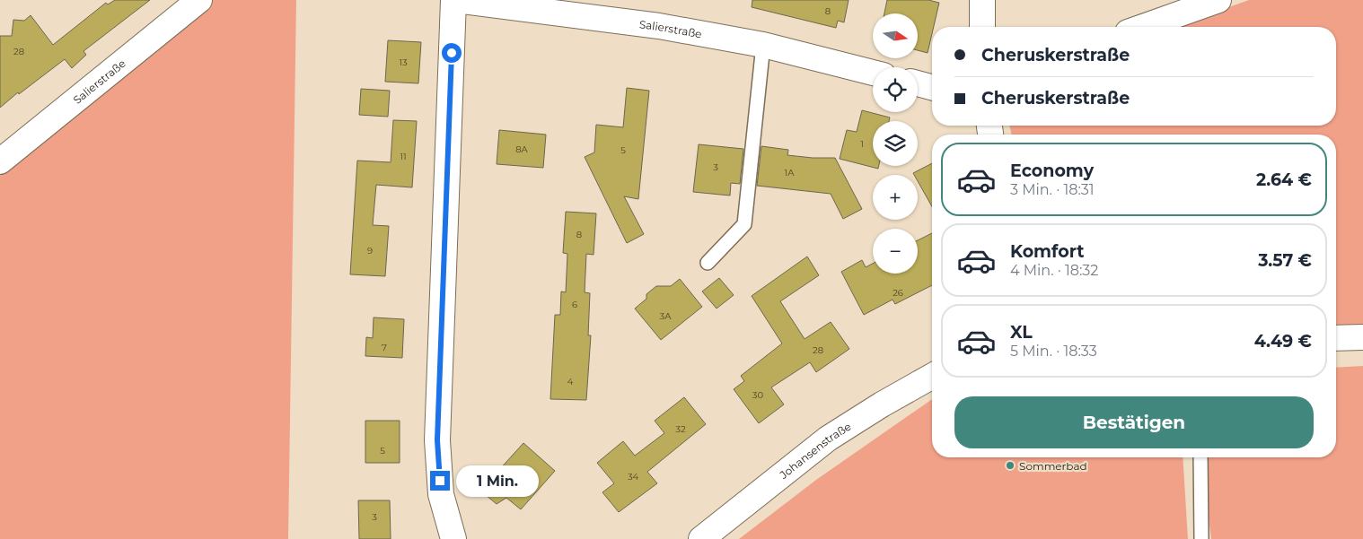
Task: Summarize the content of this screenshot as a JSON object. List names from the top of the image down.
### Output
{
  "streets": {
    "street": ["Salierstraße", "Johansenstraße"]
  },
  "places": ["Sommerbad"],
  "house_numbers": [
    "8",
    "28",
    "13",
    "1",
    "8A",
    "5",
    "11",
    "3",
    "1A",
    "8",
    "9",
    "26",
    "6",
    "3A",
    "7",
    "28",
    "4",
    "30",
    "32",
    "5",
    "34",
    "3"
  ],
  "north": "right",
  "page": {
    "map_buttons": ["+", "−"],
    "banner": ["Cheruskerstraße", "Cheruskerstraße"],
    "list": [
      {
        "name": "Economy",
        "note": "3 Min. · 18:31",
        "value": "2.64 €"
      },
      {
        "name": "Komfort",
        "note": "4 Min. · 18:32",
        "value": "3.57 €"
      },
      {
        "name": "XL",
        "note": "5 Min. · 18:33",
        "value": "4.49 €"
      }
    ],
    "buttons": "Bestätigen",
    "bubble": "1 Min."
  }
}
